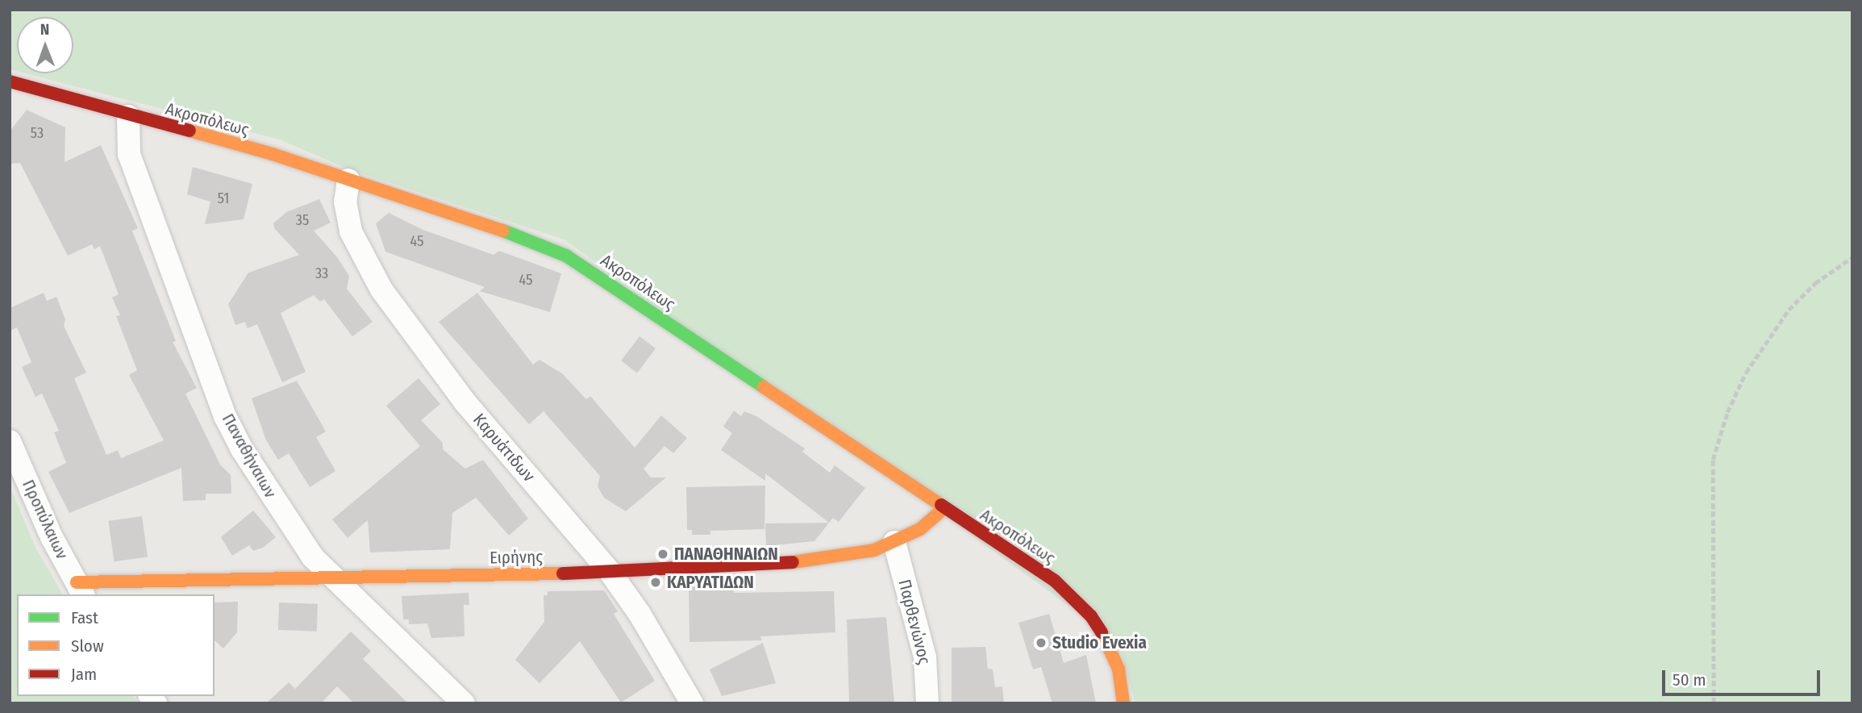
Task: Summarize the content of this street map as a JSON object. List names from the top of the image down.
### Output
{
  "streets": {
    "street": [
      "Ακροπόλεως",
      "Καρυάτιδων",
      "Παναθήναιων",
      "Προπύλαιων",
      "Ειρήνης",
      "Παρθενώνος"
    ]
  },
  "crossings": [
    ["Ακροπόλεως", "Καρυάτιδων"],
    ["Ακροπόλεως", "Παναθήναιων"],
    ["Ακροπόλεως", "Ειρήνης"],
    ["Καρυάτιδων", "Ειρήνης"],
    ["Παναθήναιων", "Ειρήνης"],
    ["Προπύλαιων", "Ειρήνης"],
    ["Ειρήνης", "Παρθενώνος"]
  ],
  "places": ["ΠΑΝΑΘΗΝΑΙΩΝ", "ΚΑΡΥΑΤΙΔΩΝ", "Studio Evexia"],
  "house_numbers": [
    "53",
    "51",
    "35",
    "45",
    "33",
    "45"
  ],
  "legend": ["Fast", "Slow", "Jam"],
  "scale_bar": "50 m",
  "north": "top"
}
